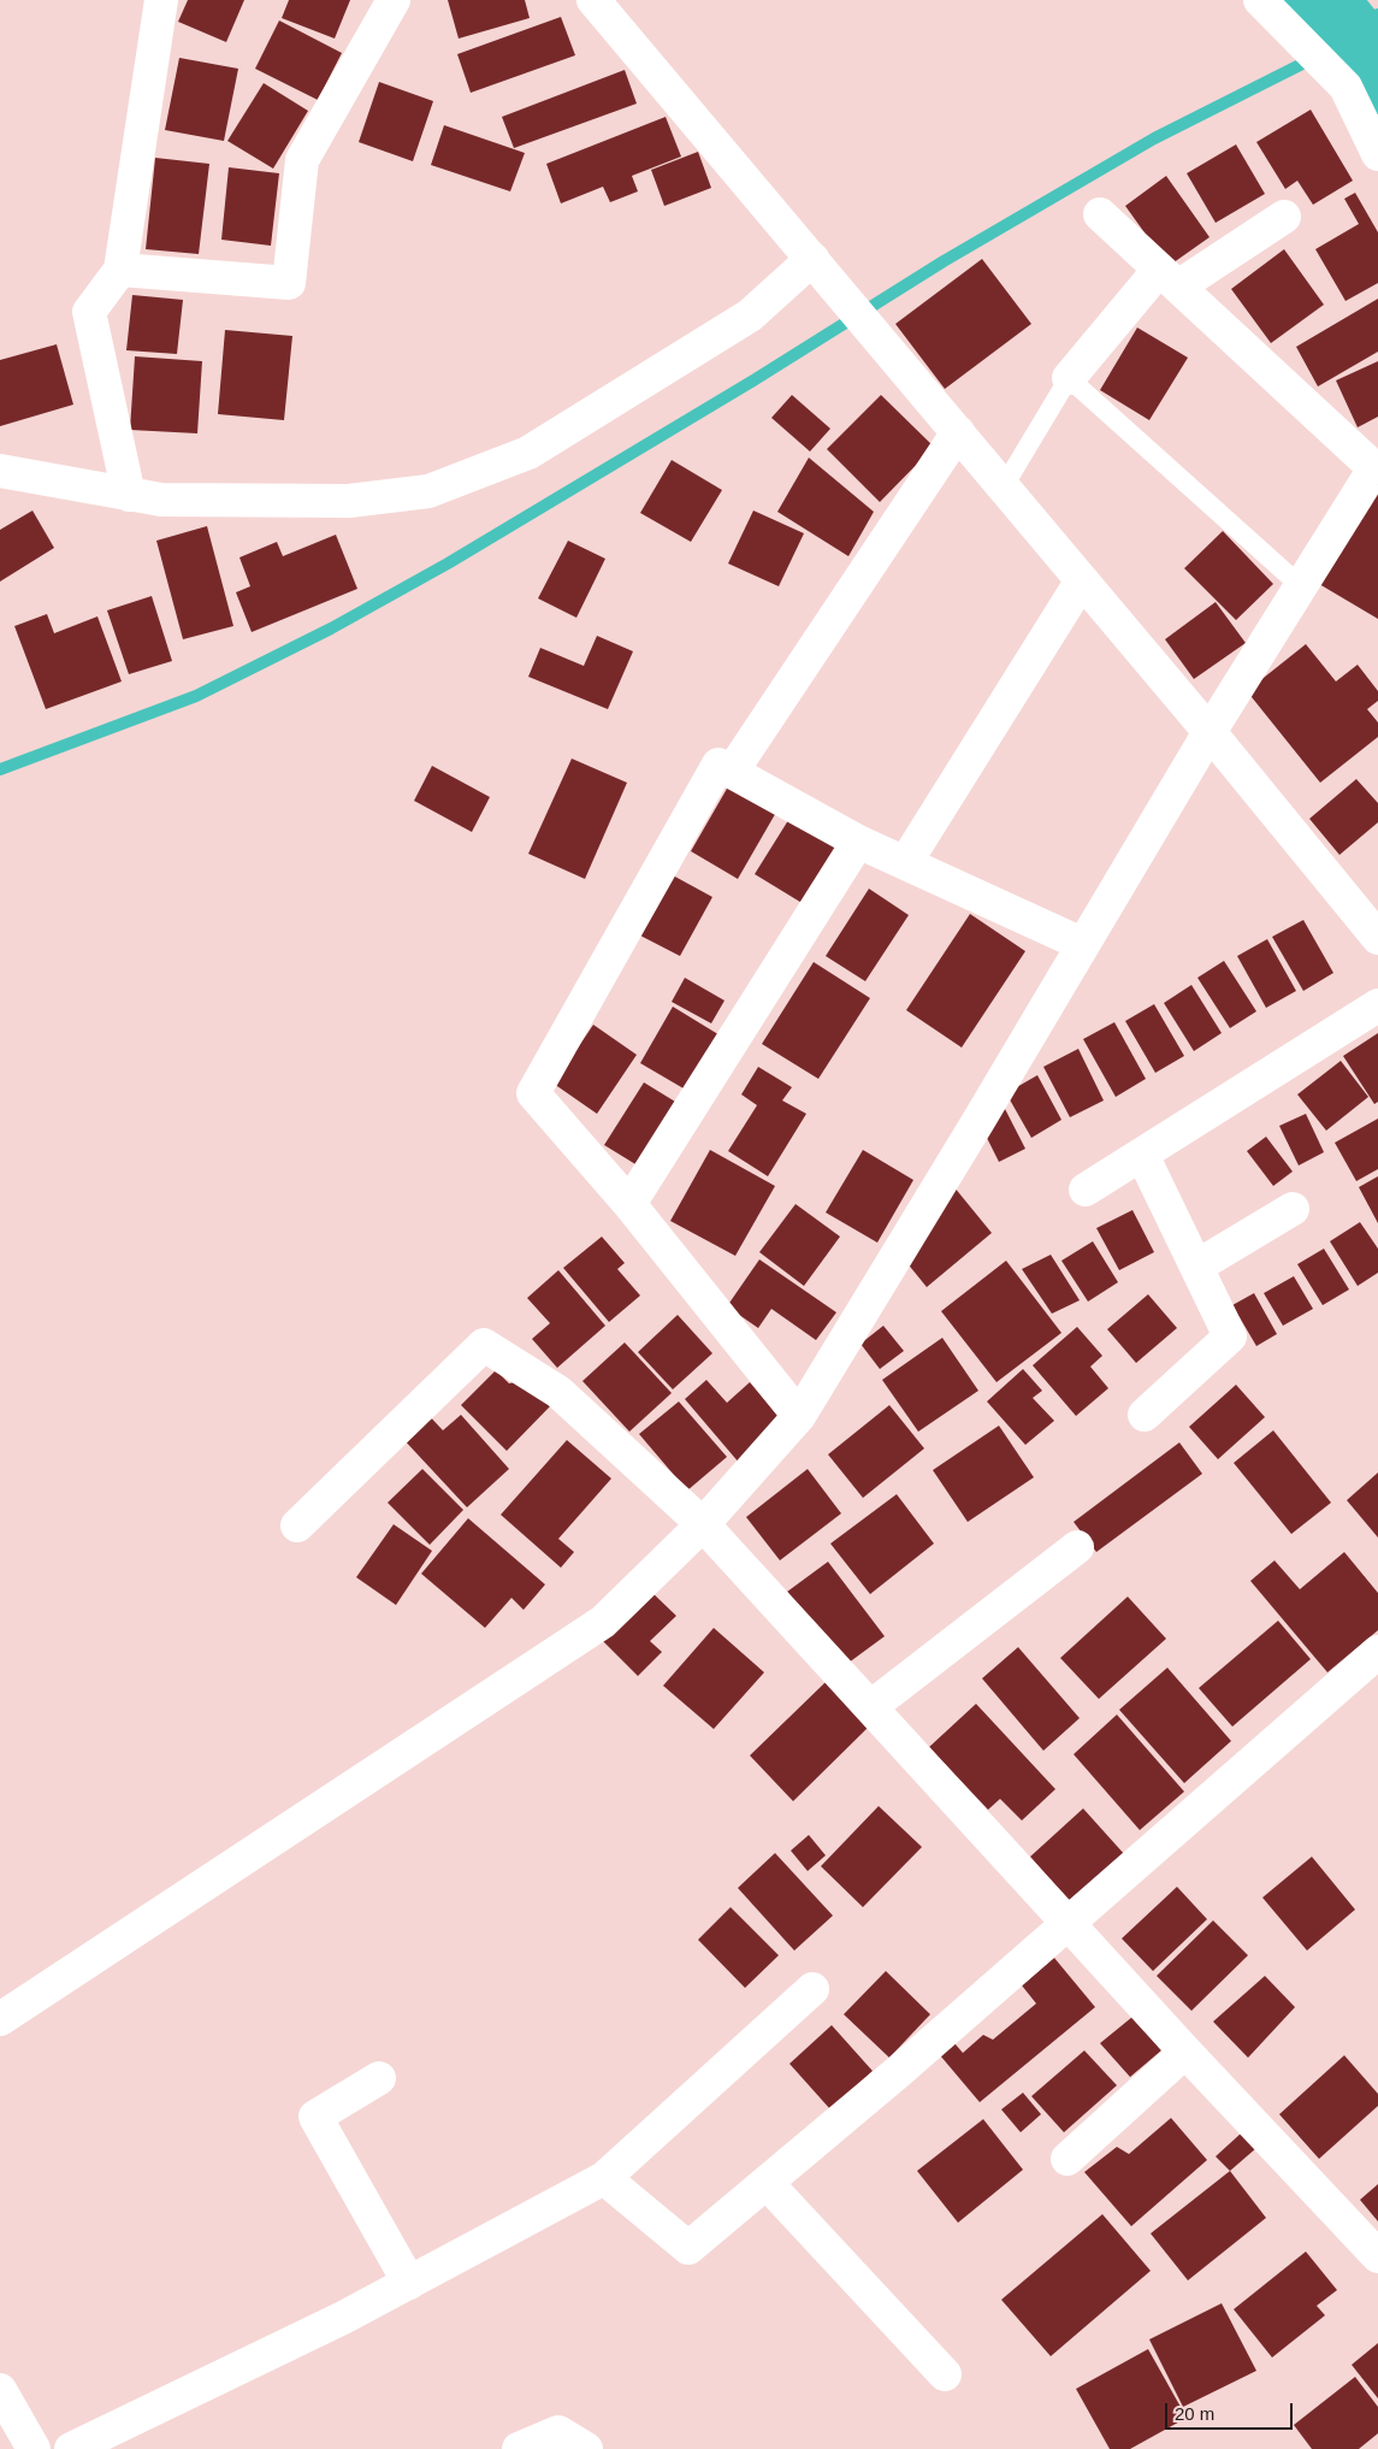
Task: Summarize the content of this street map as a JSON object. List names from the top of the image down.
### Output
{
  "scale_bar": "20 m"
}
